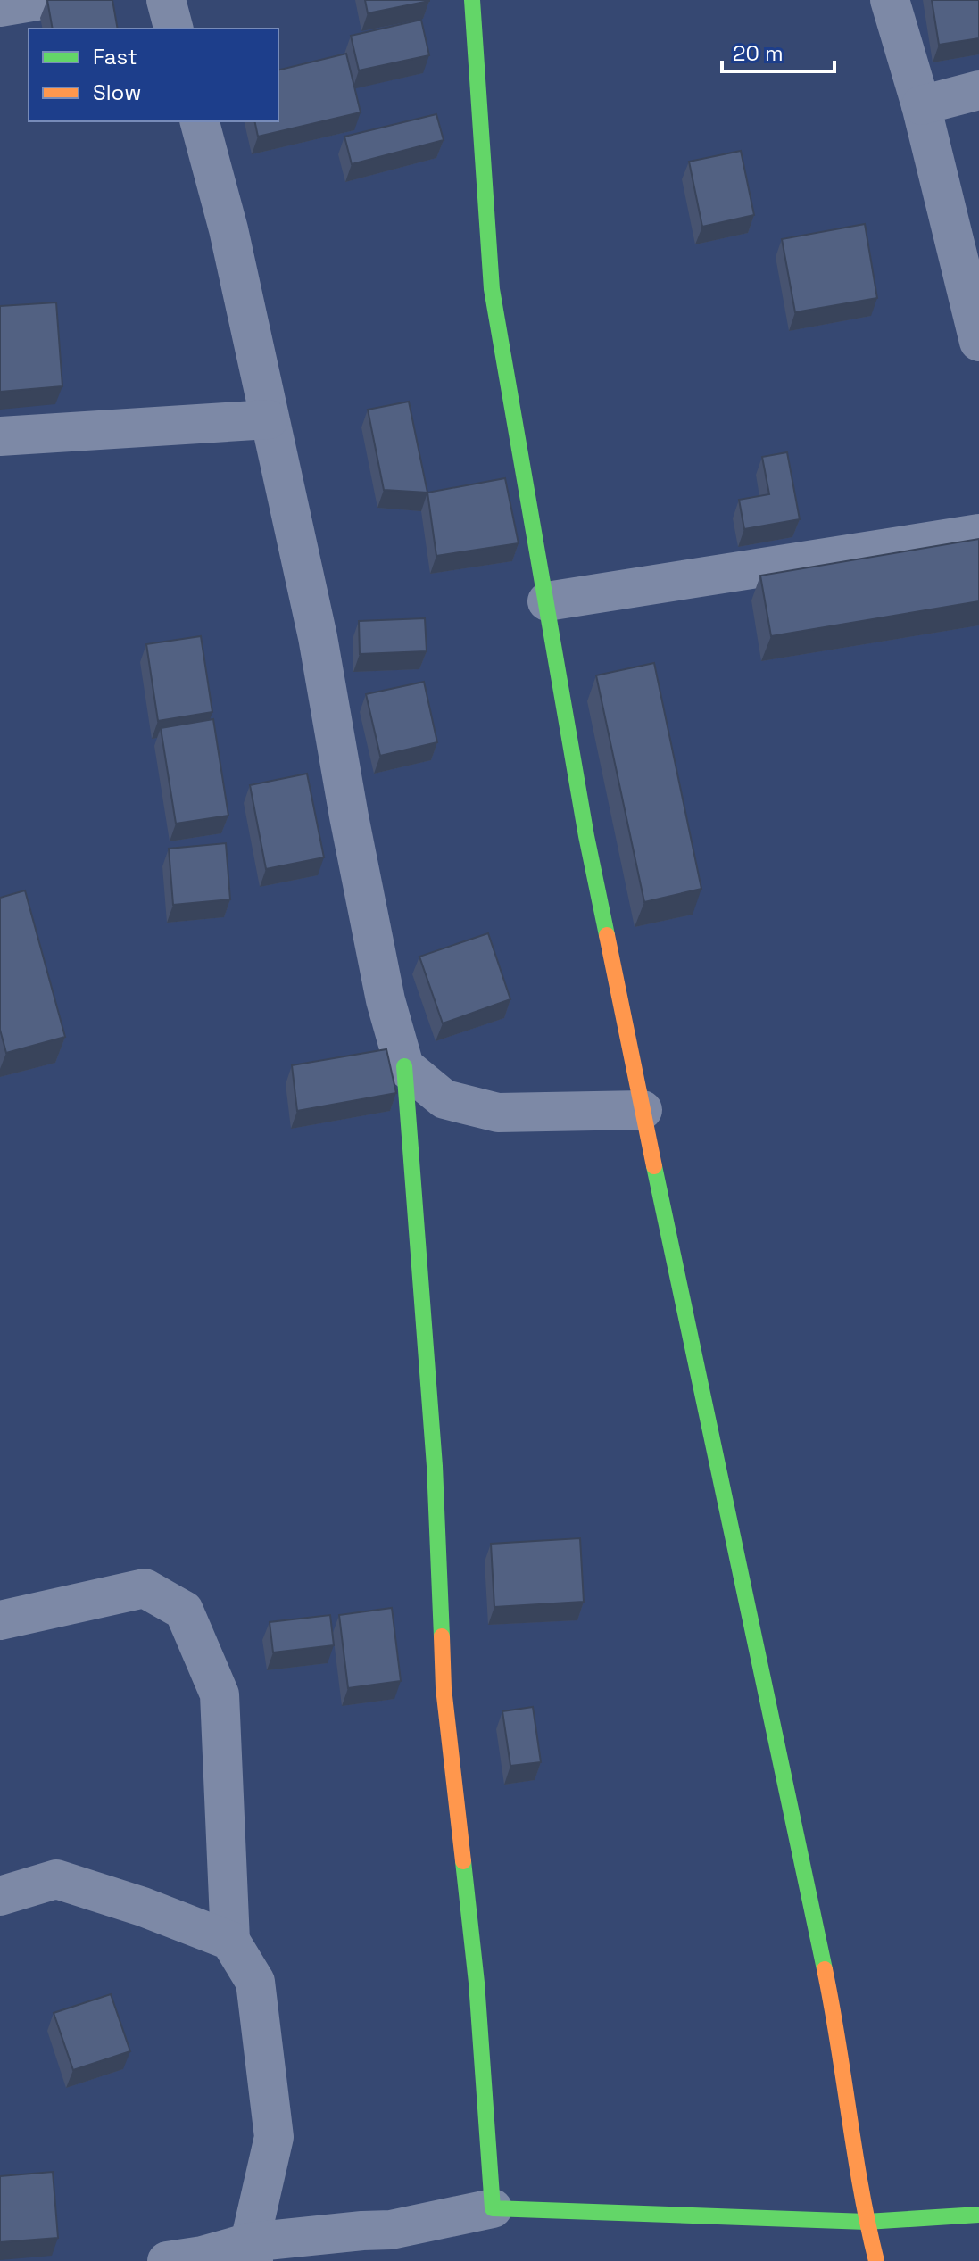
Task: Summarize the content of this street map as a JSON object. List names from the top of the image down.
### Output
{
  "legend": ["Fast", "Slow"],
  "scale_bar": "20 m"
}
